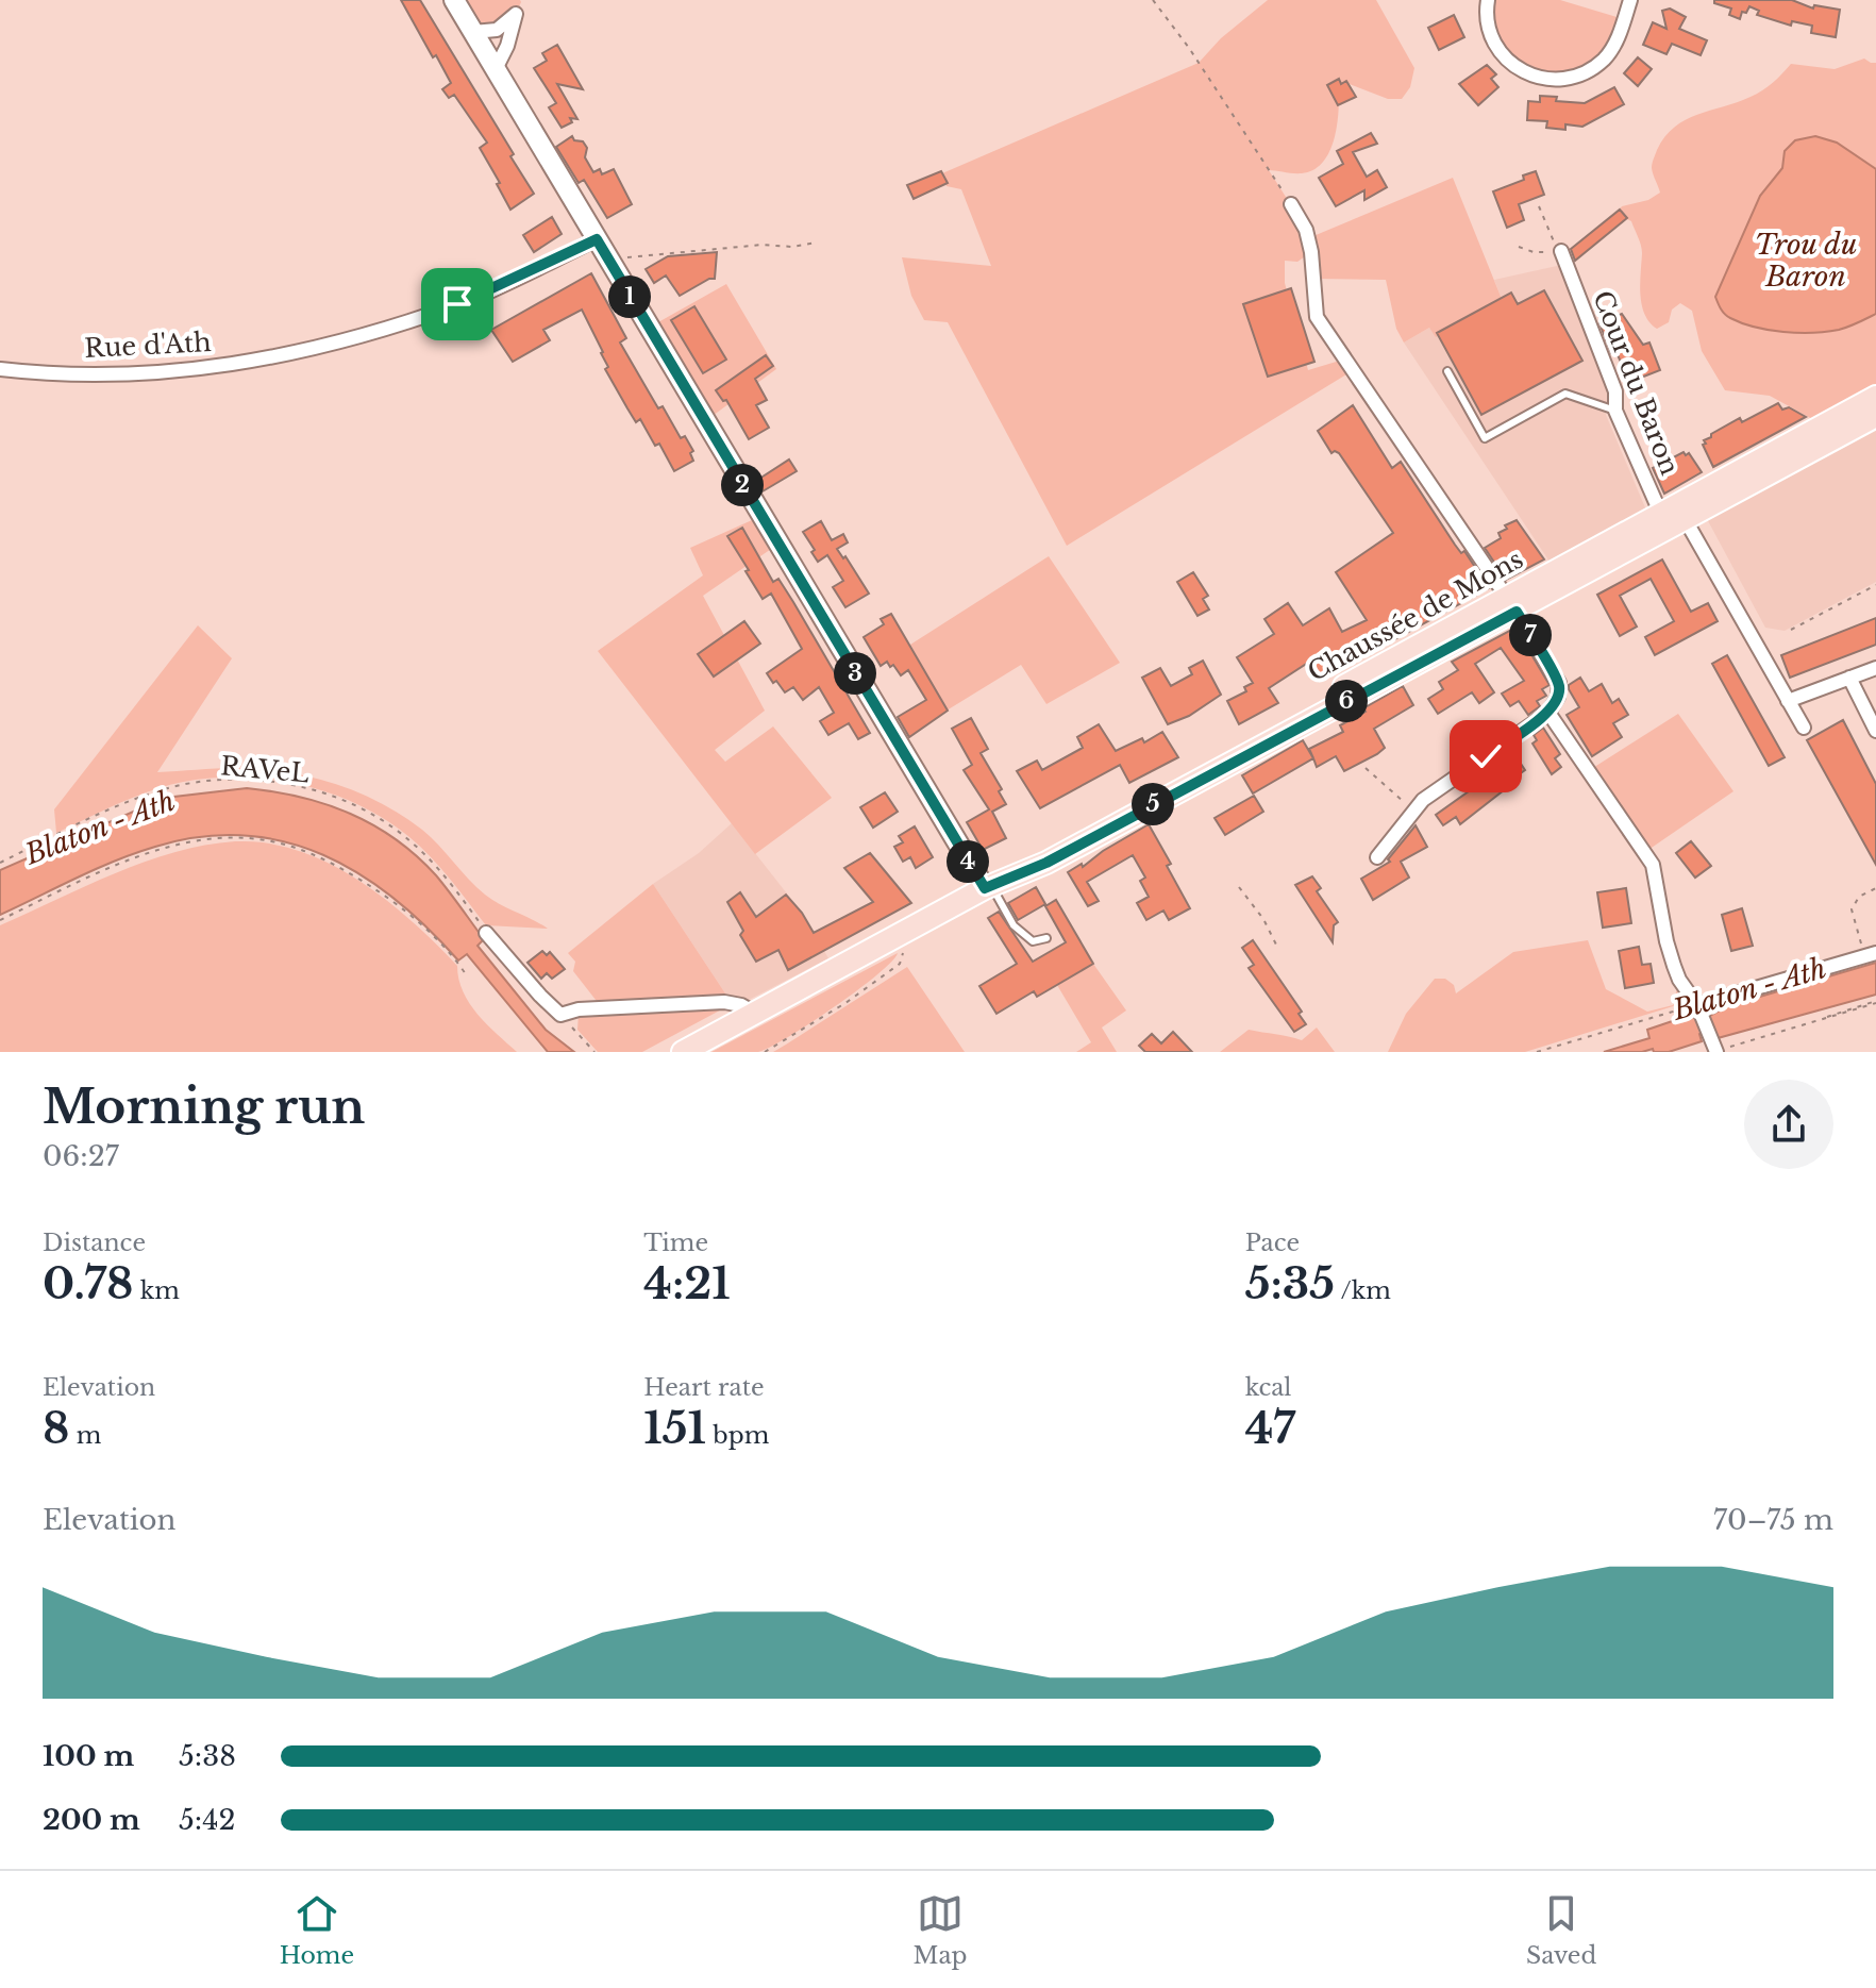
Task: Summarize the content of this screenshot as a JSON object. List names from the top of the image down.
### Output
{
  "streets": {
    "main road": ["Chaussée de Mons"],
    "street": ["Rue d'Ath", "Cour du Baron"],
    "path": ["RAVeL"]
  },
  "crossings": [
    ["Cour du Baron", "Chaussée de Mons"]
  ],
  "water": ["Trou du Baron", "Blaton - Ath"],
  "page": {
    "pins": [
      "1",
      "2",
      "7",
      "3",
      "6",
      "5",
      "4"
    ],
    "heading": ["Morning run", "06:27"],
    "stats": [
      ["Distance", "0.78 km"],
      ["Time", "4:21"],
      ["Pace", "5:35 /km"],
      ["Elevation", "8 m"],
      ["Heart rate", "151 bpm"],
      ["kcal", "47"]
    ],
    "chart": ["Elevation", "70–75 m"],
    "list": [
      {
        "name": "100 m",
        "note": "5:38"
      },
      {
        "name": "200 m",
        "note": "5:42"
      }
    ],
    "tabs": ["Home", "Map", "Saved"]
  }
}
